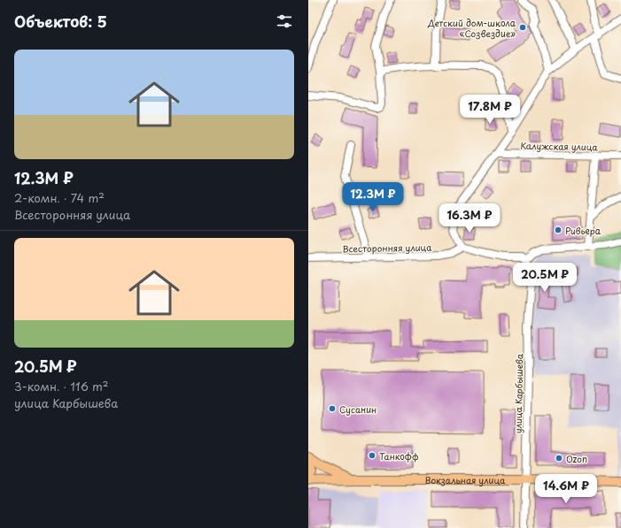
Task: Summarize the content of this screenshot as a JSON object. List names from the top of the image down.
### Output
{
  "streets": {
    "main road": ["Вокзальная улица"],
    "street": ["Калужская улица", "Всесторонняя улица", "улица Карбышева"]
  },
  "crossings": [
    ["Калужская улица", "Всесторонняя улица"],
    ["улица Карбышева", "Вокзальная улица"]
  ],
  "places": [
    "Детский дом-школа «Созвездие»",
    "Ривьера",
    "Сусанин",
    "Танкофф",
    "Ozon"
  ],
  "page": {
    "heading": "Объектов: 5",
    "list": [
      {
        "name": "12.3M ₽",
        "note": "2-комн. · 74 m² · Всесторонняя улица"
      },
      {
        "name": "20.5M ₽",
        "note": "3-комн. · 116 m² · улица Карбышева"
      }
    ],
    "price": [
      "17.8M ₽",
      "12.3M ₽",
      "16.3M ₽",
      "20.5M ₽",
      "14.6M ₽"
    ]
  }
}
